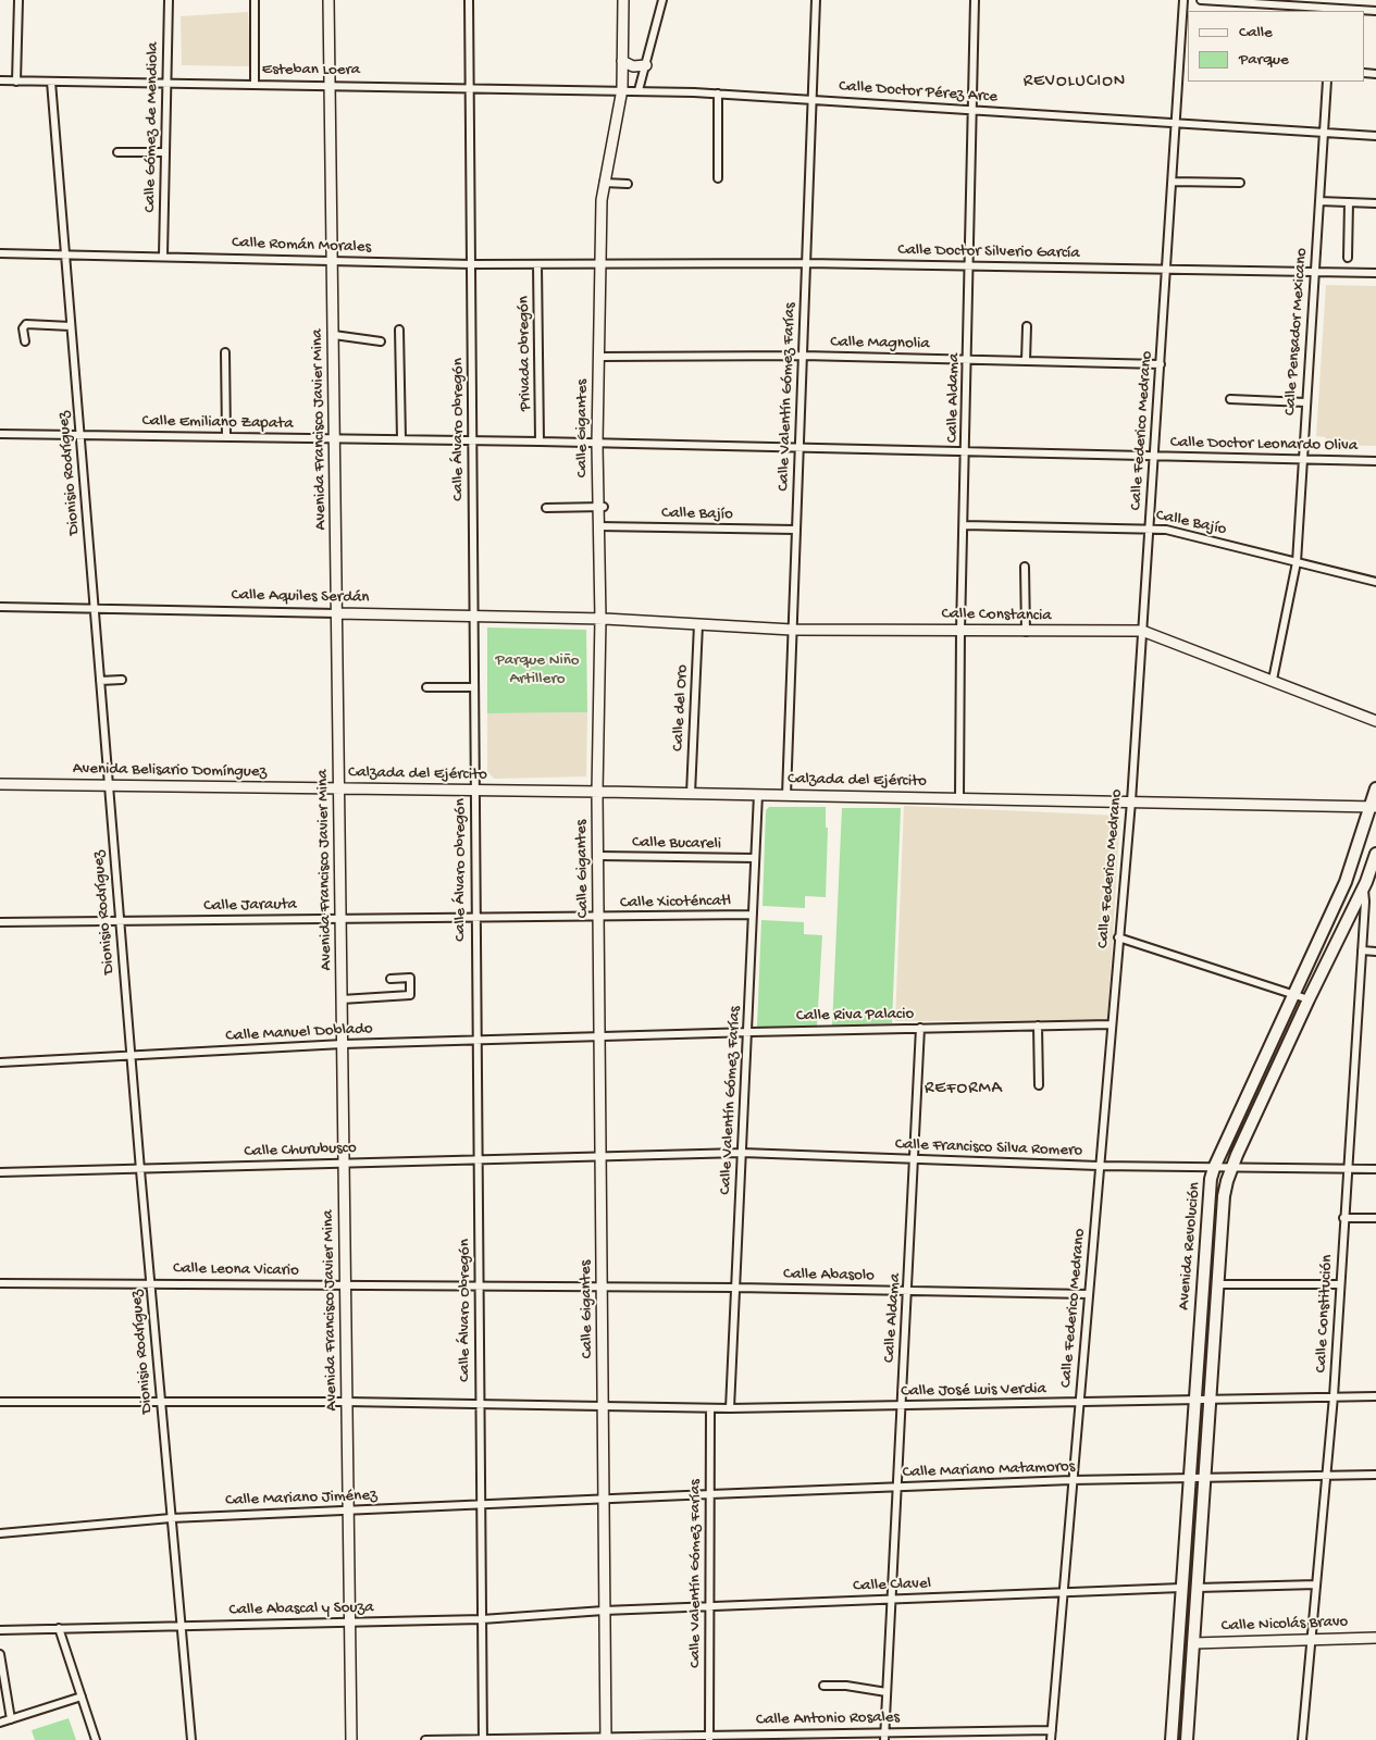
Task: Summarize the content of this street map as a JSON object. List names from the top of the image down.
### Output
{
  "streets": {
    "main road": [
      "Calle Gigantes",
      "Avenida Francisco Javier Mina",
      "Calle Aquiles Serdán",
      "Calle Constancia",
      "Avenida Belisario Domínguez",
      "Calzada del Ejército",
      "Avenida Revolución",
      "Calle Nicolás Bravo"
    ],
    "street": [
      "Esteban Loera",
      "Calle Doctor Pérez Arce",
      "Calle Gómez de Mendiola",
      "Calle Román Morales",
      "Calle Doctor Silverio García",
      "Calle Pensador Mexicano",
      "Calle Magnolia",
      "Privada Obregón",
      "Calle Valentín Gómez Farías",
      "Calle Aldama",
      "Calle Emiliano Zapata",
      "Calle Álvaro Obregón",
      "Calle Federico Medrano",
      "Calle Doctor Leonardo Oliva",
      "Dionisio Rodríguez",
      "Calle Bajío",
      "Calle del Oro",
      "Calle Bucareli",
      "Calle Xicoténcatl",
      "Calle Jarauta",
      "Calle Riva Palacio",
      "Calle Manuel Doblado",
      "Calle Francisco Silva Romero",
      "Calle Churubusco",
      "Calle Leona Vicario",
      "Calle Abasolo",
      "Calle Constitución",
      "Calle José Luis Verdia",
      "Calle Mariano Matamoros",
      "Calle Mariano Jiménez",
      "Calle Clavel",
      "Calle Abascal y Souza",
      "Calle Antonio Rosales"
    ]
  },
  "crossings": [
    ["Esteban Loera", "Calle Doctor Pérez Arce"],
    ["Esteban Loera", "Calle Gómez de Mendiola"],
    ["Esteban Loera", "Calle Gigantes"],
    ["Esteban Loera", "Avenida Francisco Javier Mina"],
    ["Esteban Loera", "Calle Álvaro Obregón"],
    ["Esteban Loera", "Dionisio Rodríguez"],
    ["Calle Doctor Pérez Arce", "Calle Pensador Mexicano"],
    ["Calle Doctor Pérez Arce", "Calle Valentín Gómez Farías"],
    ["Calle Doctor Pérez Arce", "Calle Aldama"],
    ["Calle Doctor Pérez Arce", "Calle Gigantes"],
    ["Calle Doctor Pérez Arce", "Calle Federico Medrano"],
    ["Calle Gómez de Mendiola", "Calle Román Morales"],
    ["Calle Román Morales", "Calle Doctor Silverio García"],
    ["Calle Román Morales", "Privada Obregón"],
    ["Calle Román Morales", "Calle Gigantes"],
    ["Calle Román Morales", "Avenida Francisco Javier Mina"],
    ["Calle Román Morales", "Calle Álvaro Obregón"],
    ["Calle Román Morales", "Dionisio Rodríguez"],
    ["Calle Doctor Silverio García", "Calle Pensador Mexicano"],
    ["Calle Doctor Silverio García", "Calle Valentín Gómez Farías"],
    ["Calle Doctor Silverio García", "Calle Aldama"],
    ["Calle Doctor Silverio García", "Calle Gigantes"],
    ["Calle Doctor Silverio García", "Calle Federico Medrano"],
    ["Calle Pensador Mexicano", "Calle Doctor Leonardo Oliva"],
    ["Calle Pensador Mexicano", "Calle Bajío"],
    ["Calle Pensador Mexicano", "Calle Constancia"],
    ["Calle Magnolia", "Calle Valentín Gómez Farías"],
    ["Calle Magnolia", "Calle Aldama"],
    ["Calle Magnolia", "Calle Gigantes"],
    ["Calle Magnolia", "Calle Federico Medrano"],
    ["Privada Obregón", "Calle Emiliano Zapata"],
    ["Calle Valentín Gómez Farías", "Calle Doctor Leonardo Oliva"],
    ["Calle Valentín Gómez Farías", "Calle Bajío"],
    ["Calle Valentín Gómez Farías", "Calle Constancia"],
    ["Calle Valentín Gómez Farías", "Calzada del Ejército"],
    ["Calle Valentín Gómez Farías", "Calle Bucareli"],
    ["Calle Valentín Gómez Farías", "Calle Xicoténcatl"],
    ["Calle Valentín Gómez Farías", "Calle Riva Palacio"],
    ["Calle Valentín Gómez Farías", "Calle Francisco Silva Romero"],
    ["Calle Valentín Gómez Farías", "Calle Abasolo"],
    ["Calle Valentín Gómez Farías", "Calle José Luis Verdia"],
    ["Calle Valentín Gómez Farías", "Calle Mariano Matamoros"],
    ["Calle Valentín Gómez Farías", "Calle Clavel"],
    ["Calle Valentín Gómez Farías", "Calle Antonio Rosales"],
    ["Calle Aldama", "Calle Doctor Leonardo Oliva"],
    ["Calle Aldama", "Calle Bajío"],
    ["Calle Aldama", "Calle Constancia"],
    ["Calle Aldama", "Calzada del Ejército"],
    ["Calle Aldama", "Calle Riva Palacio"],
    ["Calle Aldama", "Calle Francisco Silva Romero"],
    ["Calle Aldama", "Calle Abasolo"],
    ["Calle Aldama", "Calle José Luis Verdia"],
    ["Calle Aldama", "Calle Mariano Matamoros"],
    ["Calle Aldama", "Calle Clavel"],
    ["Calle Aldama", "Calle Antonio Rosales"],
    ["Calle Emiliano Zapata", "Calle Gigantes"],
    ["Calle Emiliano Zapata", "Avenida Francisco Javier Mina"],
    ["Calle Emiliano Zapata", "Calle Álvaro Obregón"],
    ["Calle Emiliano Zapata", "Calle Doctor Leonardo Oliva"],
    ["Calle Emiliano Zapata", "Dionisio Rodríguez"],
    ["Calle Gigantes", "Calle Doctor Leonardo Oliva"],
    ["Calle Gigantes", "Calle Bajío"],
    ["Calle Gigantes", "Calle Aquiles Serdán"],
    ["Calle Gigantes", "Calle Constancia"],
    ["Calle Gigantes", "Calzada del Ejército"],
    ["Calle Gigantes", "Calle Bucareli"],
    ["Calle Gigantes", "Calle Xicoténcatl"],
    ["Calle Gigantes", "Calle Jarauta"],
    ["Calle Gigantes", "Calle Riva Palacio"],
    ["Calle Gigantes", "Calle Manuel Doblado"],
    ["Calle Gigantes", "Calle Francisco Silva Romero"],
    ["Calle Gigantes", "Calle Churubusco"],
    ["Calle Gigantes", "Calle Leona Vicario"],
    ["Calle Gigantes", "Calle Abasolo"],
    ["Calle Gigantes", "Calle José Luis Verdia"],
    ["Calle Gigantes", "Calle Mariano Matamoros"],
    ["Calle Gigantes", "Calle Mariano Jiménez"],
    ["Calle Gigantes", "Calle Clavel"],
    ["Calle Gigantes", "Calle Abascal y Souza"],
    ["Calle Gigantes", "Calle Antonio Rosales"],
    ["Avenida Francisco Javier Mina", "Calle Aquiles Serdán"],
    ["Avenida Francisco Javier Mina", "Avenida Belisario Domínguez"],
    ["Avenida Francisco Javier Mina", "Calzada del Ejército"],
    ["Avenida Francisco Javier Mina", "Calle Jarauta"],
    ["Avenida Francisco Javier Mina", "Calle Manuel Doblado"],
    ["Avenida Francisco Javier Mina", "Calle Churubusco"],
    ["Avenida Francisco Javier Mina", "Calle Leona Vicario"],
    ["Avenida Francisco Javier Mina", "Calle José Luis Verdia"],
    ["Avenida Francisco Javier Mina", "Calle Mariano Jiménez"],
    ["Avenida Francisco Javier Mina", "Calle Abascal y Souza"],
    ["Calle Álvaro Obregón", "Calle Aquiles Serdán"],
    ["Calle Álvaro Obregón", "Calzada del Ejército"],
    ["Calle Álvaro Obregón", "Calle Jarauta"],
    ["Calle Álvaro Obregón", "Calle Manuel Doblado"],
    ["Calle Álvaro Obregón", "Calle Churubusco"],
    ["Calle Álvaro Obregón", "Calle Leona Vicario"],
    ["Calle Álvaro Obregón", "Calle José Luis Verdia"],
    ["Calle Álvaro Obregón", "Calle Mariano Jiménez"],
    ["Calle Álvaro Obregón", "Calle Abascal y Souza"],
    ["Calle Álvaro Obregón", "Calle Antonio Rosales"],
    ["Calle Federico Medrano", "Calle Doctor Leonardo Oliva"],
    ["Calle Federico Medrano", "Calle Bajío"],
    ["Calle Federico Medrano", "Calle Constancia"],
    ["Calle Federico Medrano", "Calzada del Ejército"],
    ["Calle Federico Medrano", "Calle Riva Palacio"],
    ["Calle Federico Medrano", "Calle Francisco Silva Romero"],
    ["Calle Federico Medrano", "Calle Abasolo"],
    ["Calle Federico Medrano", "Calle José Luis Verdia"],
    ["Calle Federico Medrano", "Calle Mariano Matamoros"],
    ["Calle Federico Medrano", "Calle Clavel"],
    ["Calle Federico Medrano", "Calle Antonio Rosales"],
    ["Dionisio Rodríguez", "Calle Aquiles Serdán"],
    ["Dionisio Rodríguez", "Avenida Belisario Domínguez"],
    ["Dionisio Rodríguez", "Calle Jarauta"],
    ["Dionisio Rodríguez", "Calle Manuel Doblado"],
    ["Dionisio Rodríguez", "Calle Churubusco"],
    ["Dionisio Rodríguez", "Calle Leona Vicario"],
    ["Dionisio Rodríguez", "Calle José Luis Verdia"],
    ["Dionisio Rodríguez", "Calle Mariano Jiménez"],
    ["Dionisio Rodríguez", "Calle Abascal y Souza"],
    ["Calle Aquiles Serdán", "Calle Constancia"],
    ["Calle Constancia", "Calle del Oro"],
    ["Calle del Oro", "Calzada del Ejército"],
    ["Avenida Belisario Domínguez", "Calzada del Ejército"],
    ["Calzada del Ejército", "Avenida Revolución"],
    ["Calle Xicoténcatl", "Calle Jarauta"],
    ["Calle Riva Palacio", "Calle Manuel Doblado"],
    ["Calle Francisco Silva Romero", "Calle Churubusco"],
    ["Calle Francisco Silva Romero", "Avenida Revolución"],
    ["Calle Francisco Silva Romero", "Calle Constitución"],
    ["Avenida Revolución", "Calle Constitución"],
    ["Avenida Revolución", "Calle José Luis Verdia"],
    ["Avenida Revolución", "Calle Mariano Matamoros"],
    ["Avenida Revolución", "Calle Clavel"],
    ["Avenida Revolución", "Calle Nicolás Bravo"],
    ["Calle Leona Vicario", "Calle Abasolo"],
    ["Calle Constitución", "Calle José Luis Verdia"],
    ["Calle Constitución", "Calle Mariano Matamoros"],
    ["Calle Constitución", "Calle Nicolás Bravo"],
    ["Calle Mariano Matamoros", "Calle Mariano Jiménez"],
    ["Calle Clavel", "Calle Abascal y Souza"]
  ],
  "districts": ["REVOLUCION", "REFORMA"],
  "parks": ["Parque Niño Artillero"],
  "legend": ["Calle", "Parque"]
}
